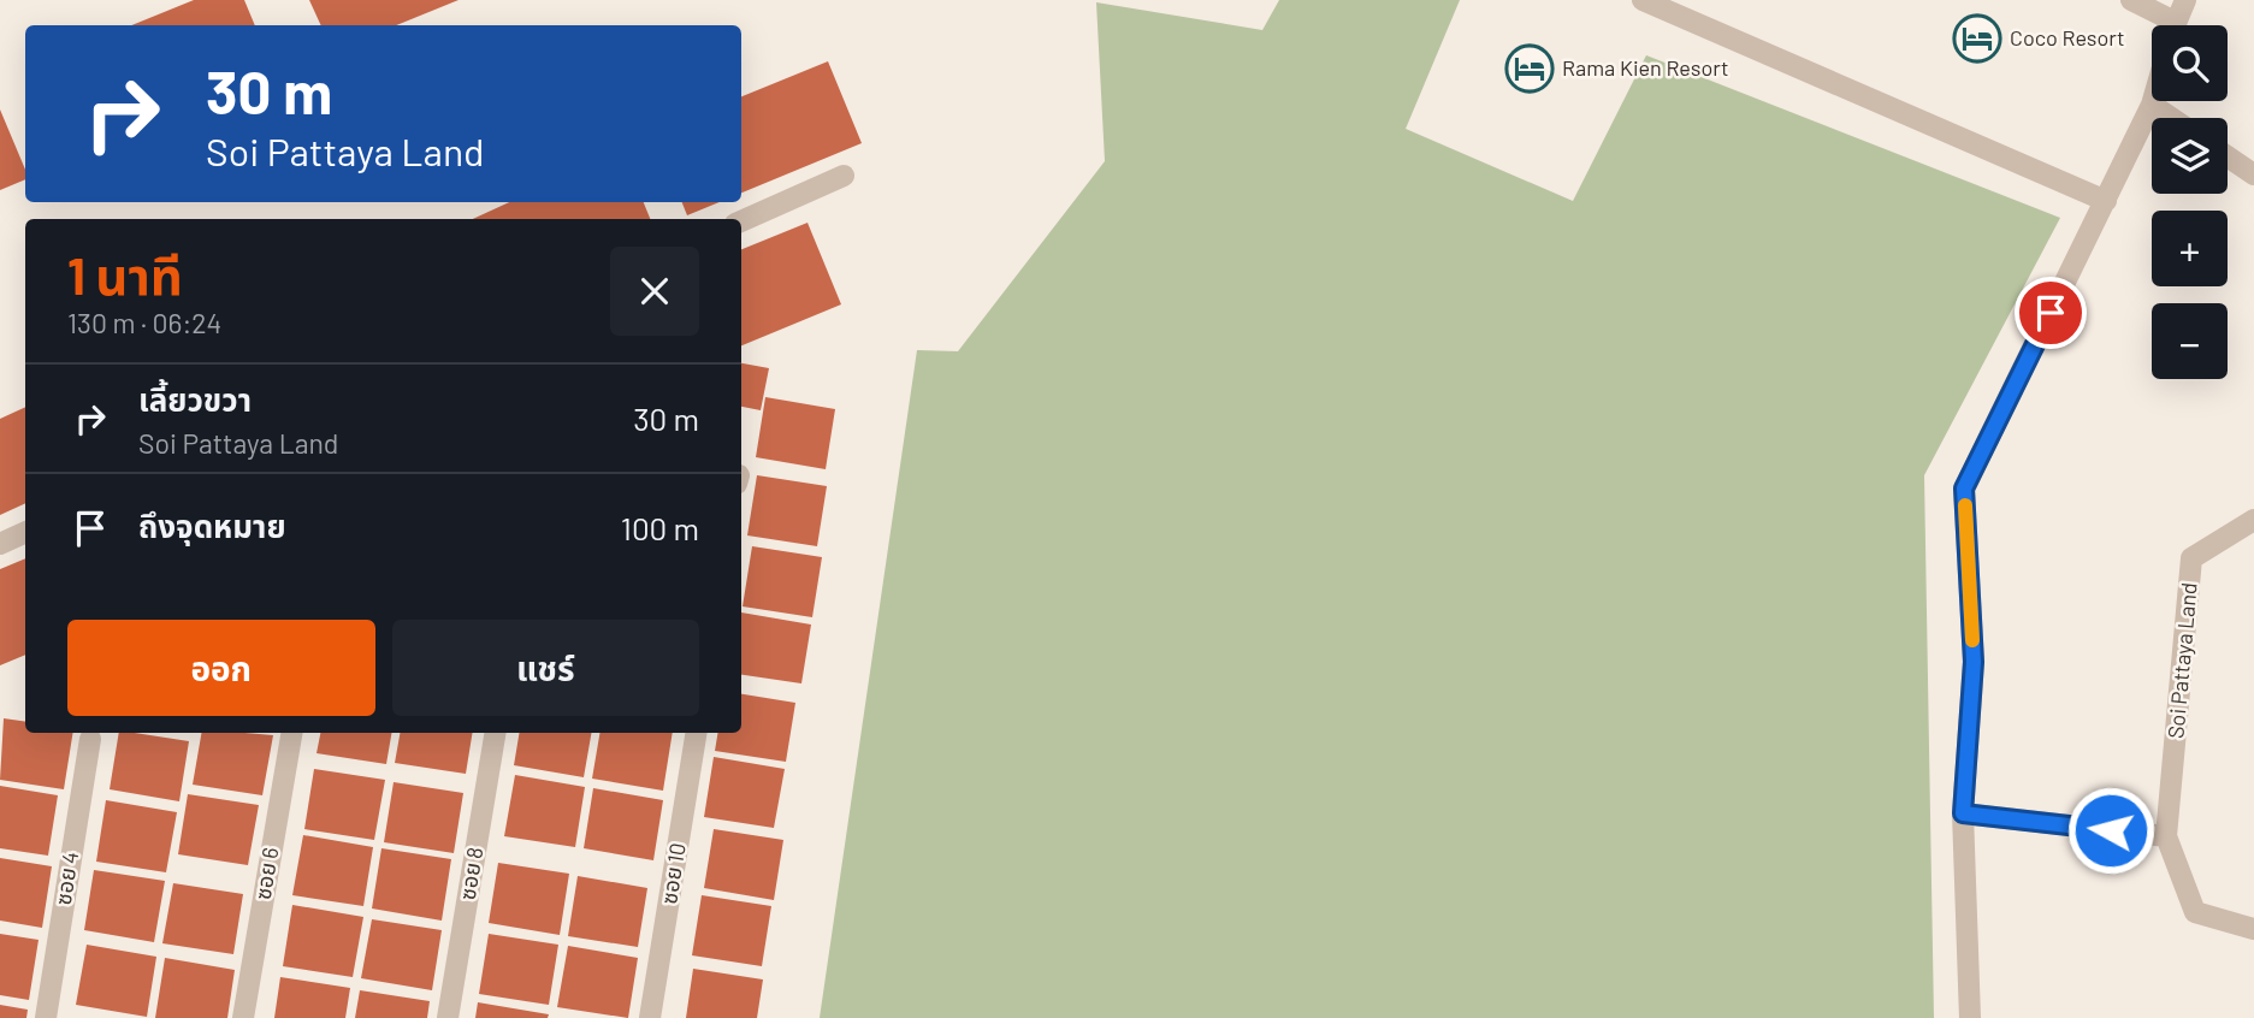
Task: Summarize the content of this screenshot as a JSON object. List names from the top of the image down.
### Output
{
  "streets": {
    "street": [
      "Soi Pattaya Land",
      "ซอย 6",
      "ซอย 8",
      "ซอย 10",
      "ซอย 4"
    ]
  },
  "places": {
    "hotel": ["Coco Resort", "Rama Kien Resort"]
  },
  "page": {
    "map_buttons": ["+", "−"],
    "turn": ["30 m", "Soi Pattaya Land"],
    "heading": ["1 นาที", "130 m · 06:24"],
    "list": [
      {
        "name": "เลี้ยวขวา",
        "note": "Soi Pattaya Land",
        "value": "30 m"
      },
      {
        "name": "ถึงจุดหมาย",
        "value": "100 m"
      }
    ],
    "buttons": ["ออก", "แชร์"]
  }
}
